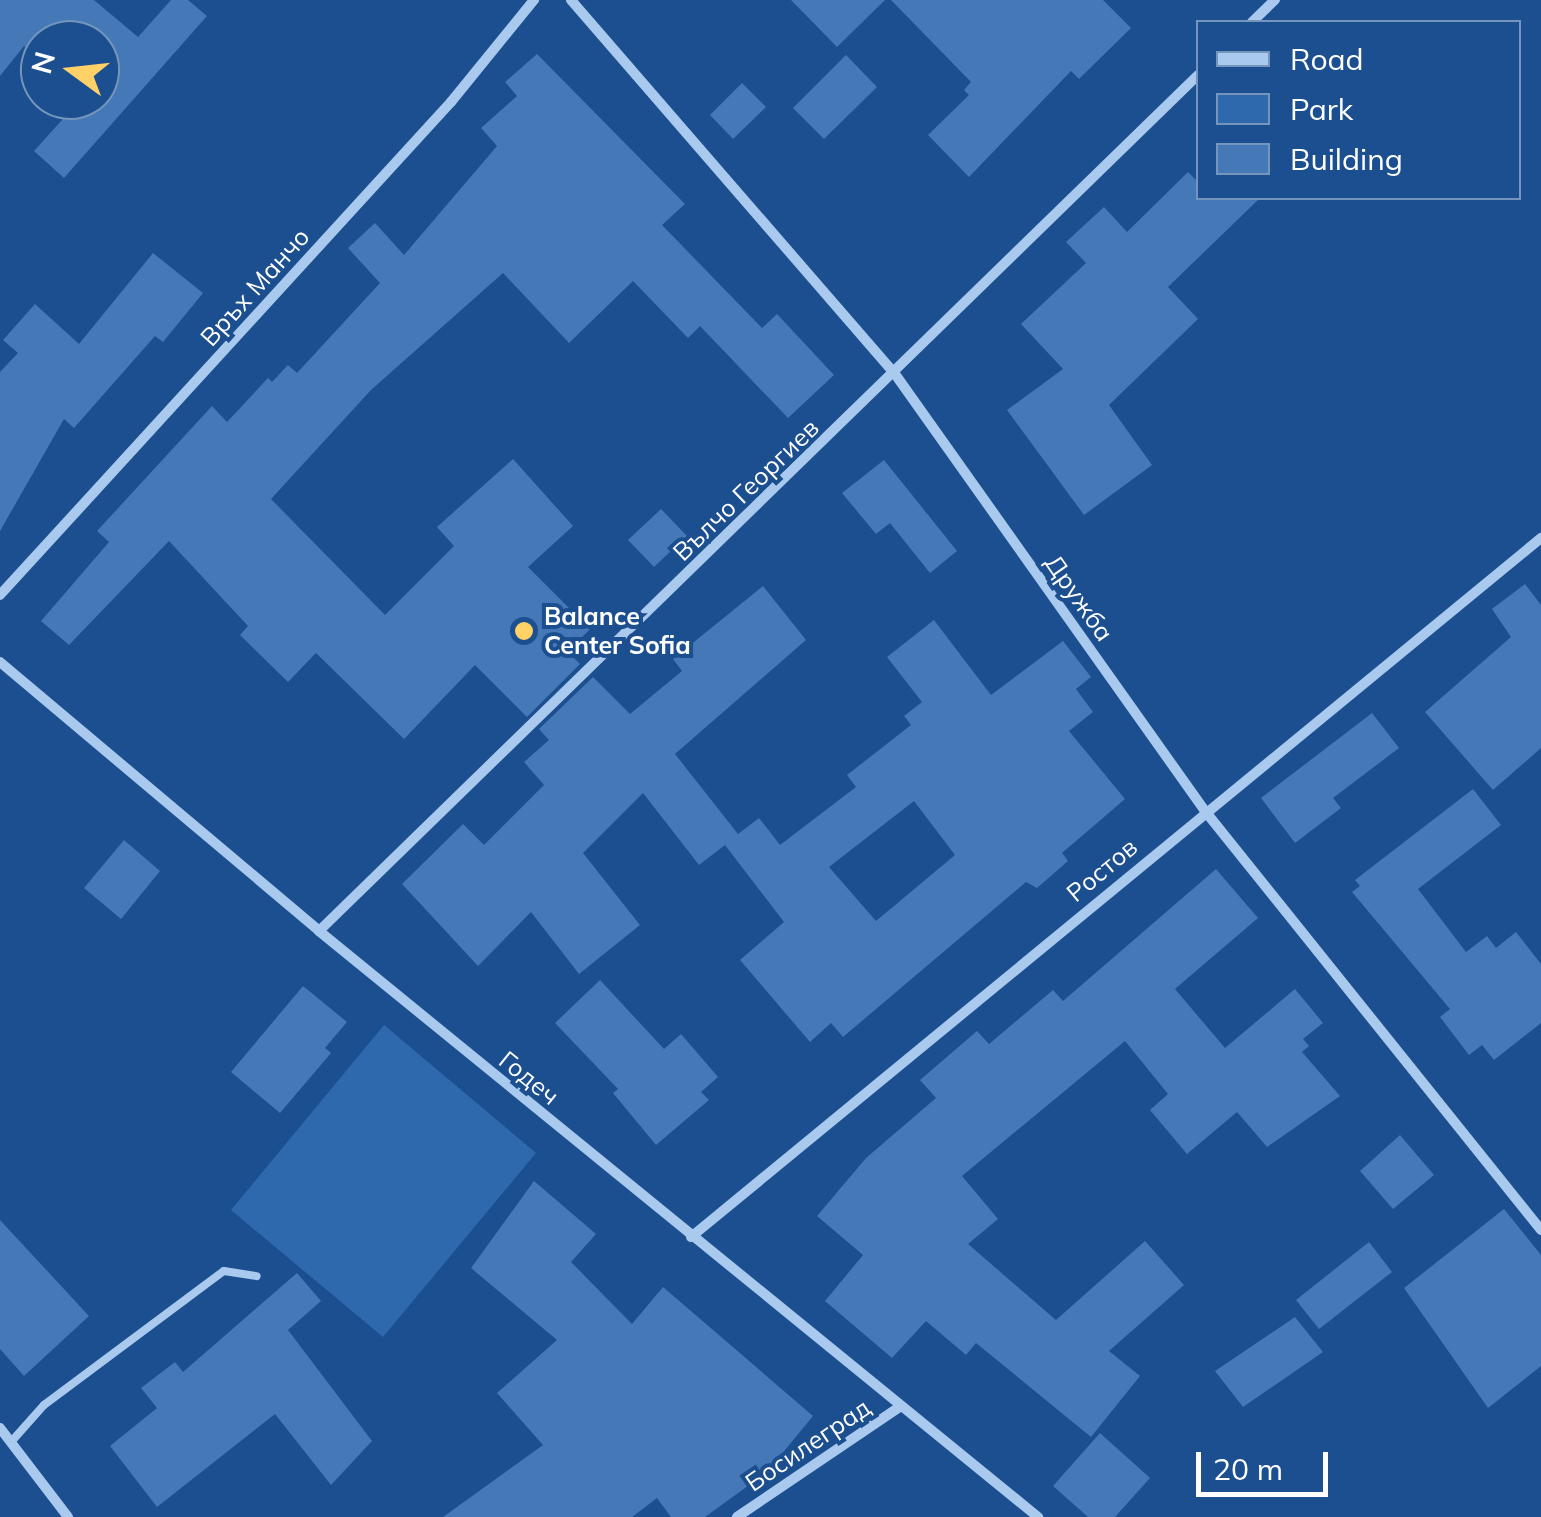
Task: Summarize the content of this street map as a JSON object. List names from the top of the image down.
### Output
{
  "streets": {
    "street": [
      "Връх Манчо",
      "Вълчо Георгиев",
      "Дружба",
      "Ростов",
      "Годеч",
      "Босилеград"
    ]
  },
  "crossings": [
    ["Вълчо Георгиев", "Дружба"],
    ["Вълчо Георгиев", "Годеч"],
    ["Дружба", "Ростов"],
    ["Ростов", "Годеч"],
    ["Годеч", "Босилеград"]
  ],
  "places": ["Balance Center Sofia"],
  "legend": ["Road", "Park", "Building"],
  "scale_bar": "20 m",
  "north": "left"
}
